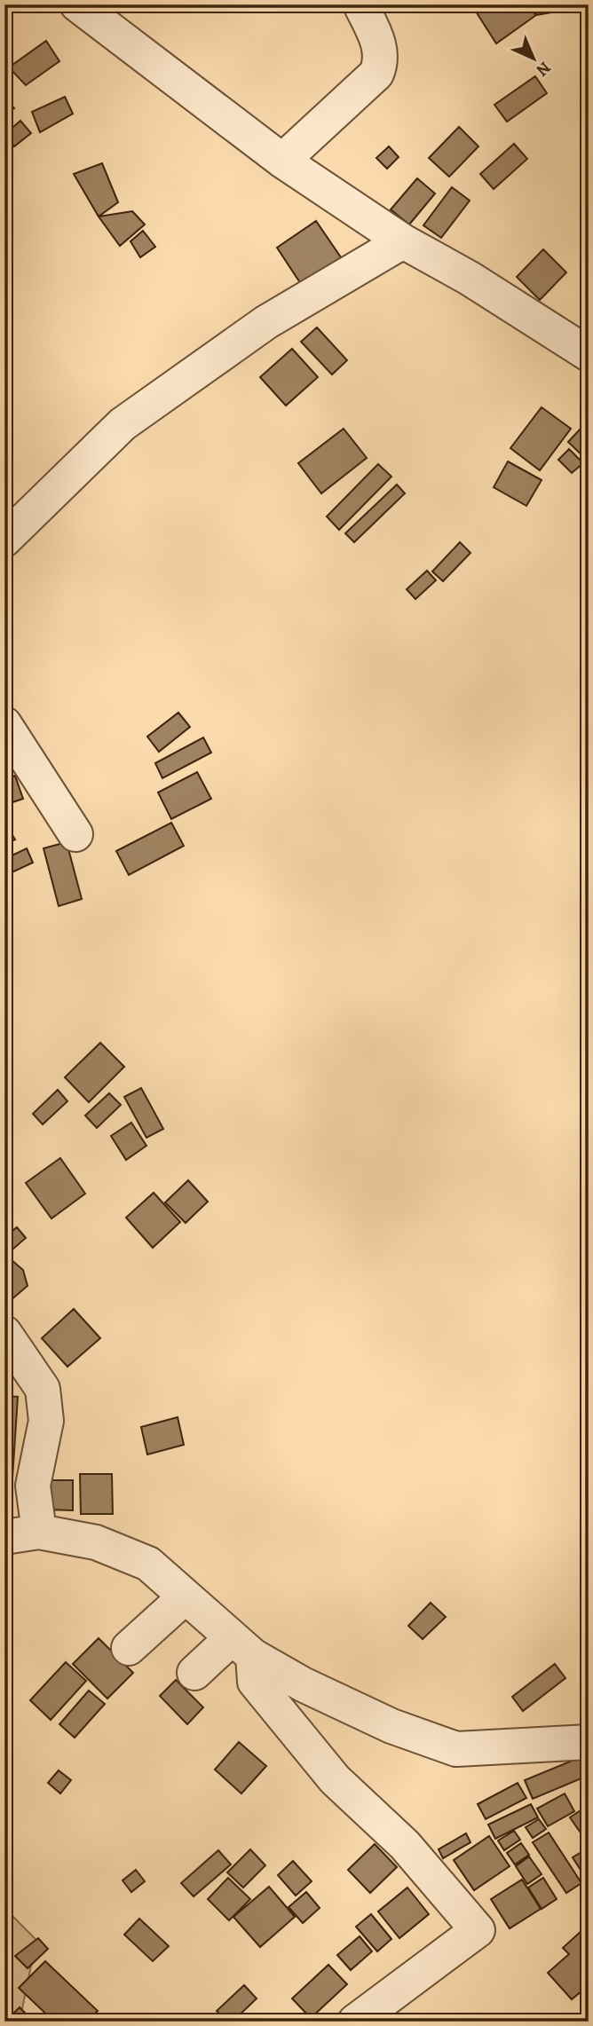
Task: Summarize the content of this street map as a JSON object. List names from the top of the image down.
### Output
{
  "north": "bottom right"
}
